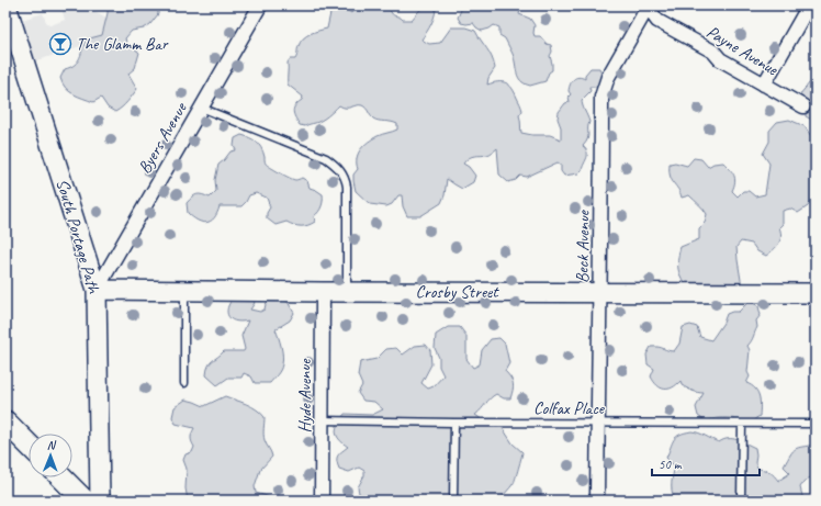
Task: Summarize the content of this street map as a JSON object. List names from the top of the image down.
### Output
{
  "streets": {
    "street": [
      "Payne Avenue",
      "Byers Avenue",
      "South Portage Path",
      "Beck Avenue",
      "Crosby Street",
      "Hyde Avenue"
    ],
    "lane": ["Colfax Place"]
  },
  "crossings": [
    ["Payne Avenue", "Beck Avenue"],
    ["Byers Avenue", "South Portage Path"],
    ["Byers Avenue", "Crosby Street"],
    ["South Portage Path", "Crosby Street"],
    ["Beck Avenue", "Crosby Street"],
    ["Beck Avenue", "Colfax Place"],
    ["Crosby Street", "Hyde Avenue"],
    ["Hyde Avenue", "Colfax Place"]
  ],
  "places": {
    "bar": ["The Glamm Bar"]
  },
  "scale_bar": "50 m",
  "north": "top"
}
